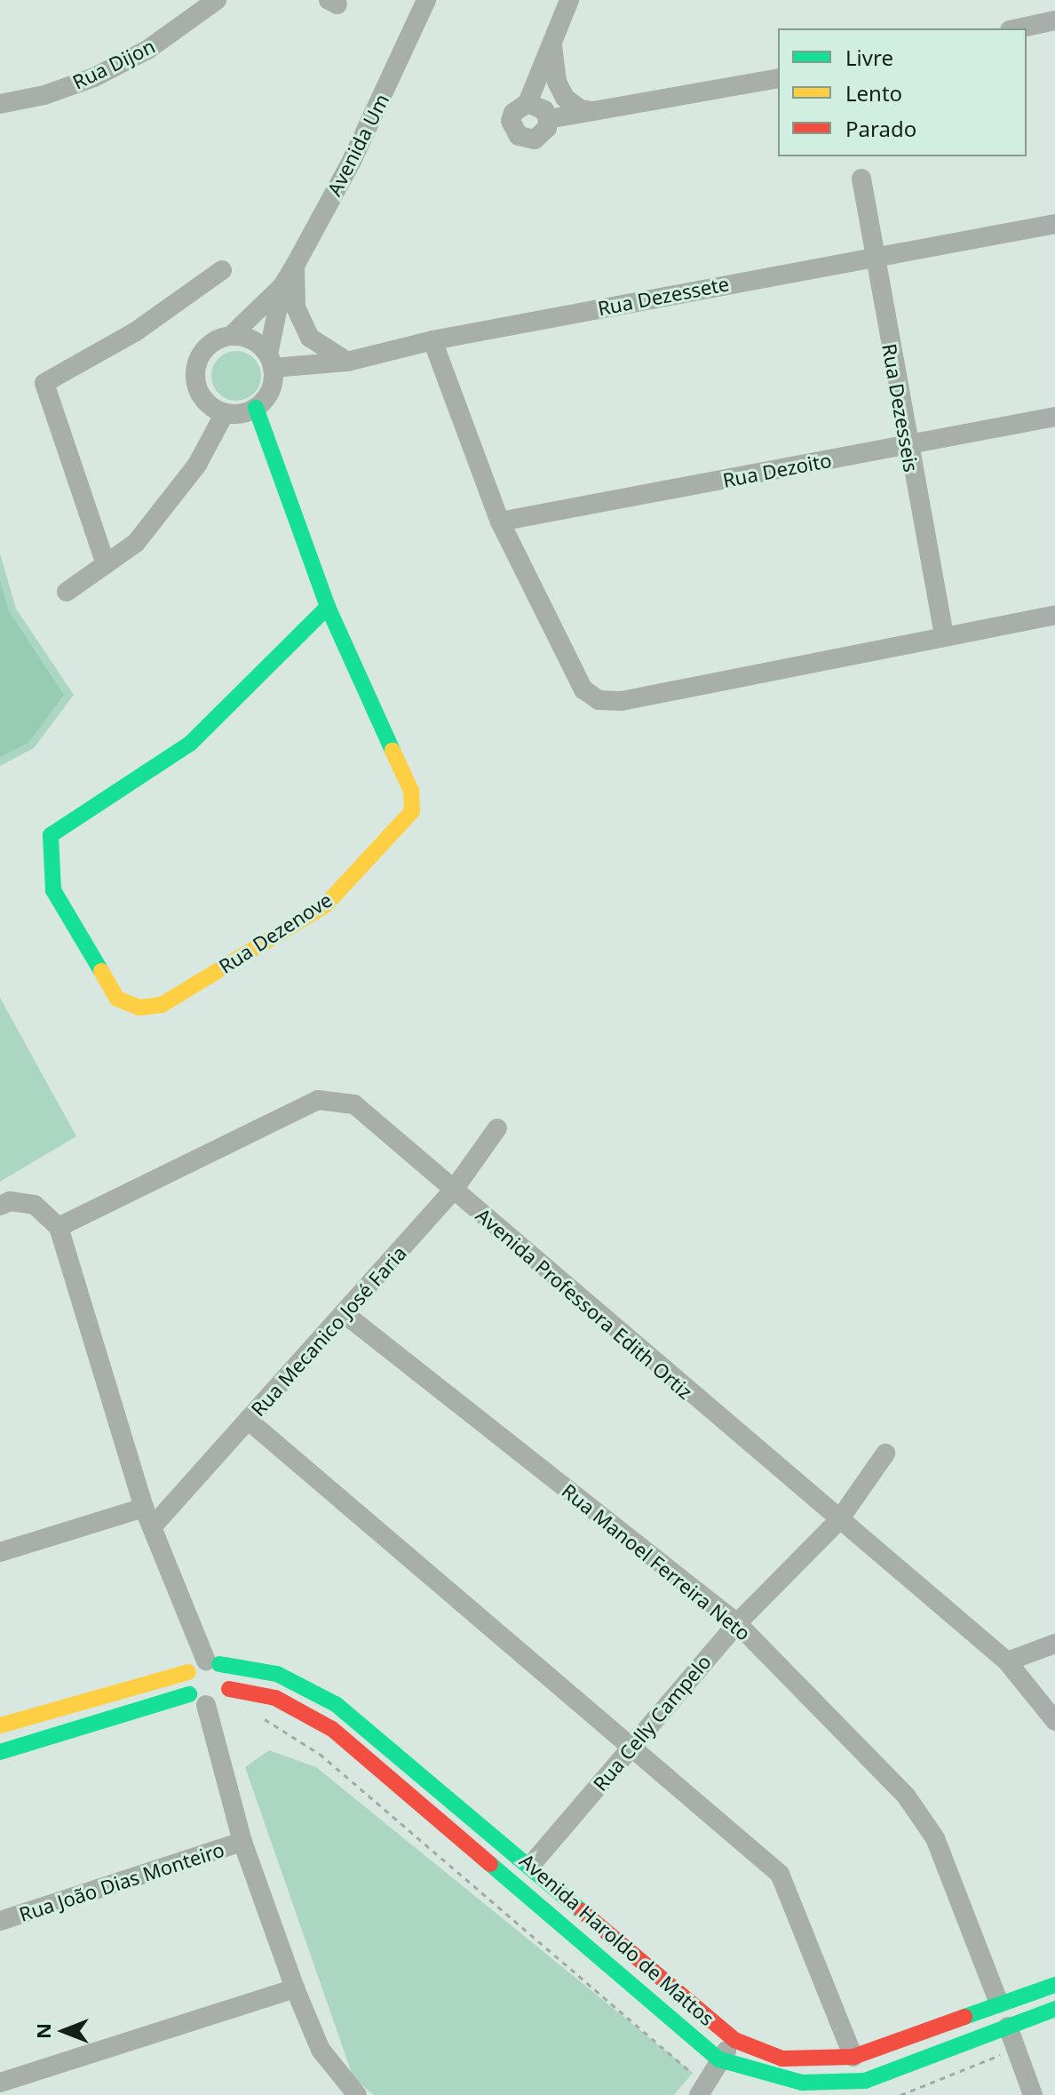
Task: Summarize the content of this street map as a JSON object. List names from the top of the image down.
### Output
{
  "streets": {
    "street": [
      "Rua Dijon",
      "Avenida Um",
      "Rua Dezessete",
      "Rua Dezesseis",
      "Rua Dezoito",
      "Rua Dezenove",
      "Avenida Professora Edith Ortiz",
      "Rua Mecanico José Faria",
      "Rua Manoel Ferreira Neto",
      "Rua Celly Campelo",
      "Rua João Dias Monteiro",
      "Avenida Haroldo de Mattos"
    ]
  },
  "crossings": [
    ["Avenida Um", "Rua Dezessete"],
    ["Avenida Um", "Rua Dezenove"],
    ["Rua Dezessete", "Rua Dezesseis"],
    ["Rua Dezessete", "Rua Dezenove"],
    ["Rua Dezesseis", "Rua Dezoito"],
    ["Avenida Professora Edith Ortiz", "Rua Mecanico José Faria"],
    ["Avenida Professora Edith Ortiz", "Rua Celly Campelo"],
    ["Rua Mecanico José Faria", "Rua Manoel Ferreira Neto"],
    ["Rua Manoel Ferreira Neto", "Rua Celly Campelo"],
    ["Rua Manoel Ferreira Neto", "Avenida Haroldo de Mattos"],
    ["Rua Celly Campelo", "Avenida Haroldo de Mattos"]
  ],
  "legend": ["Livre", "Lento", "Parado"],
  "north": "left"
}
